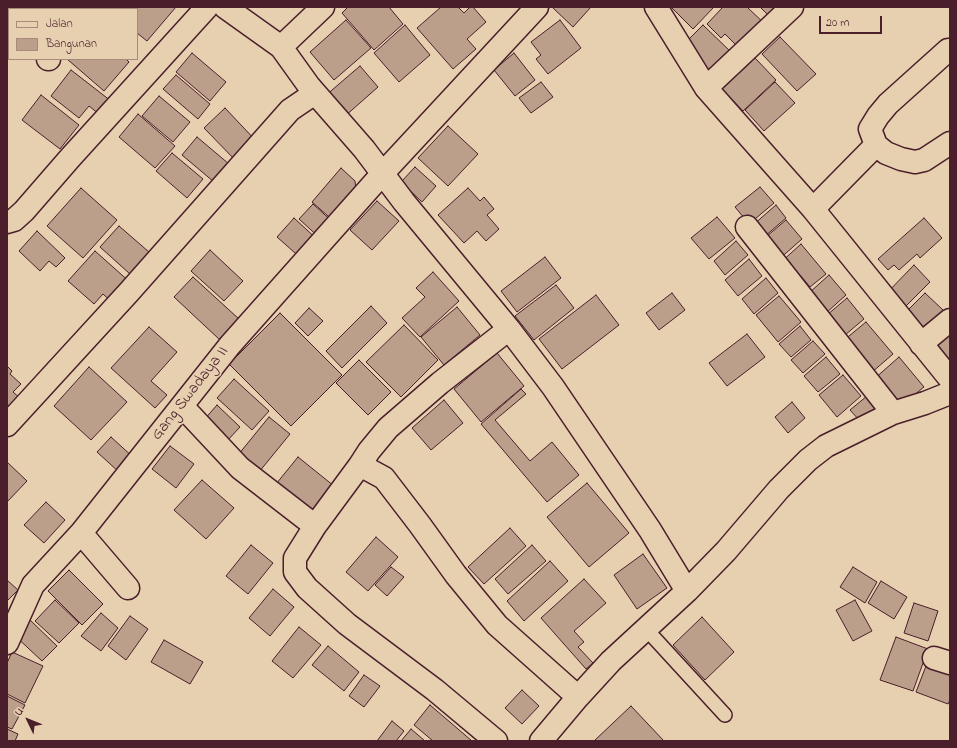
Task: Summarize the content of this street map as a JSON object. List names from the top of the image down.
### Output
{
  "streets": {
    "street": ["Gang Swadaya II"]
  },
  "legend": ["Jalan", "Bangunan"],
  "scale_bar": "20 m",
  "north": "top left"
}
